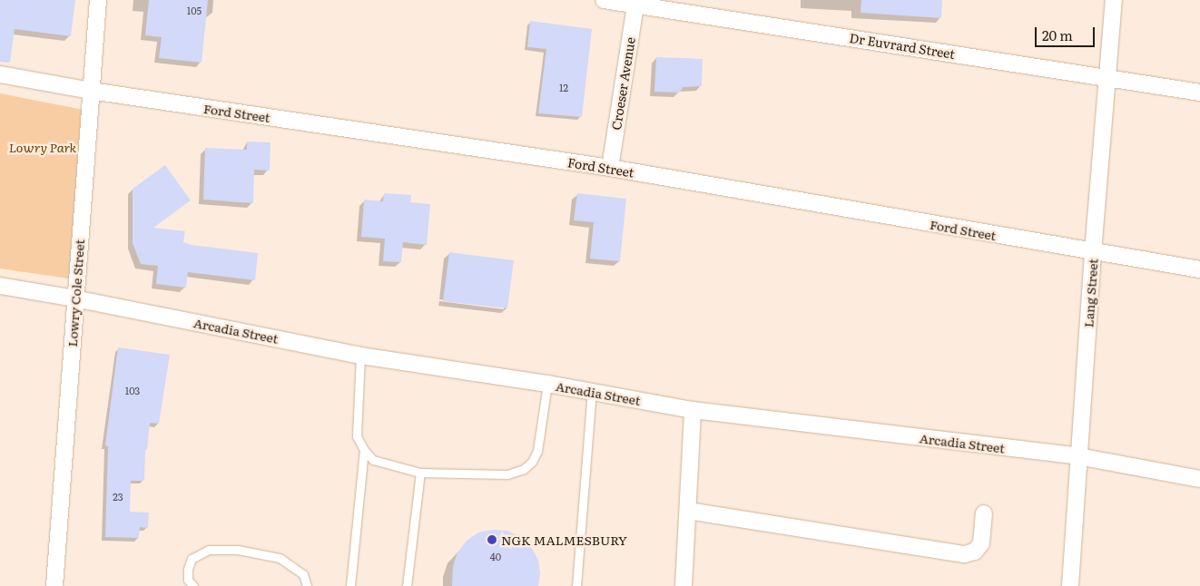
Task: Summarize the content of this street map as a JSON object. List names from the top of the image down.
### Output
{
  "streets": {
    "street": [
      "Dr Euvrard Street",
      "Croeser Avenue",
      "Ford Street",
      "Lowry Cole Street",
      "Lang Street",
      "Arcadia Street"
    ]
  },
  "crossings": [
    ["Dr Euvrard Street", "Croeser Avenue"],
    ["Dr Euvrard Street", "Lang Street"],
    ["Croeser Avenue", "Ford Street"],
    ["Ford Street", "Lowry Cole Street"],
    ["Ford Street", "Lang Street"],
    ["Lowry Cole Street", "Arcadia Street"],
    ["Lang Street", "Arcadia Street"]
  ],
  "parks": ["Lowry Park"],
  "places": ["NGK MALMESBURY"],
  "house_numbers": [
    "105",
    "12",
    "103",
    "23",
    "40"
  ],
  "scale_bar": "20 m"
}
